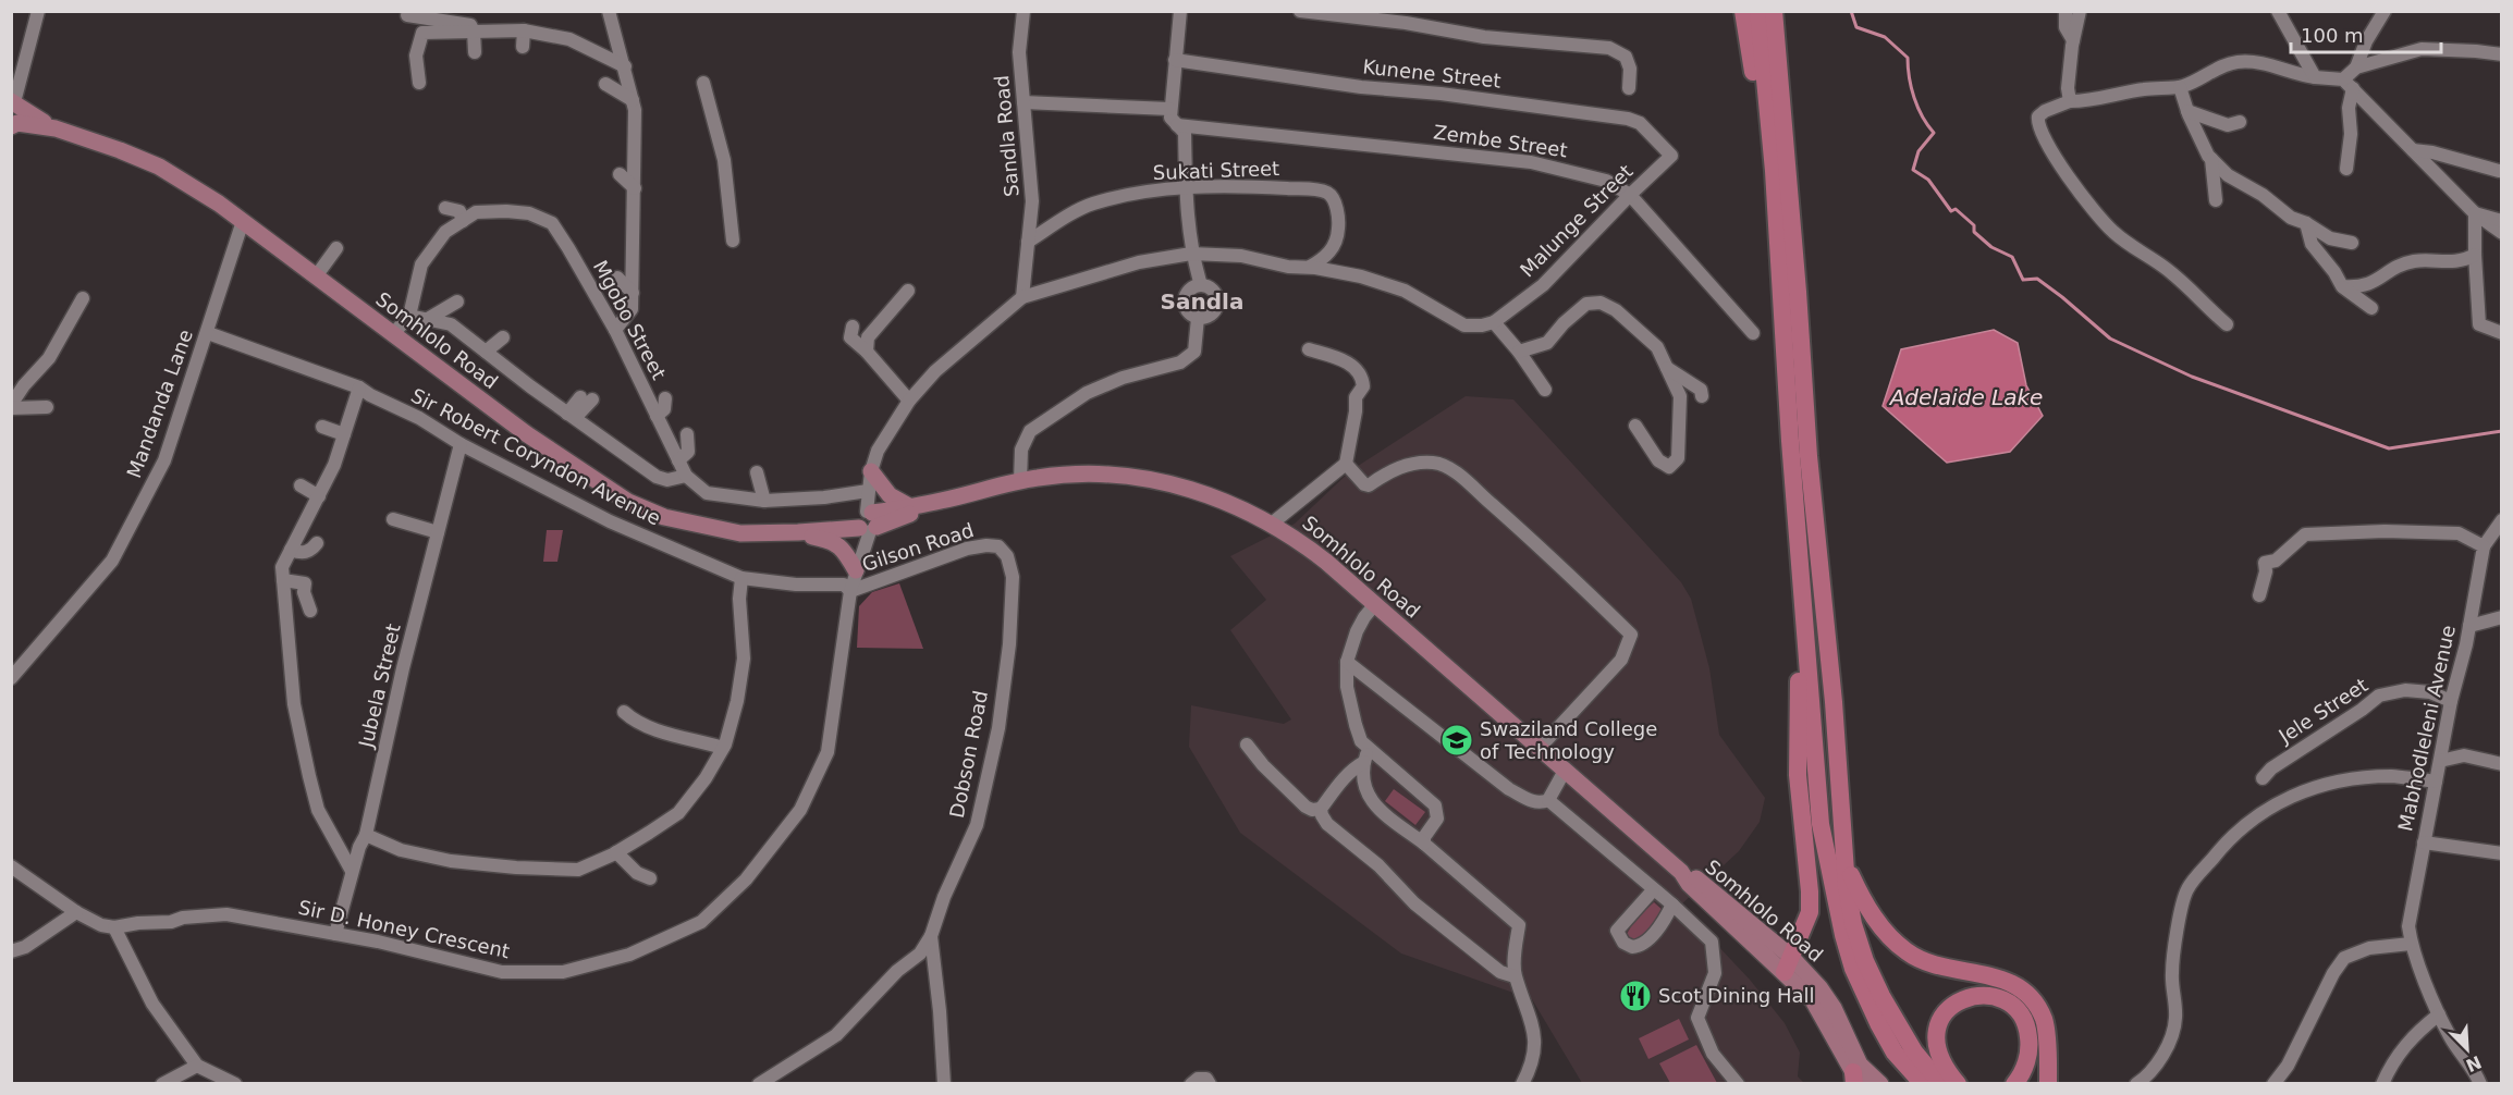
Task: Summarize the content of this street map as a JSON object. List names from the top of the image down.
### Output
{
  "streets": {
    "main road": ["Somhlolo Road"],
    "street": [
      "Kunene Street",
      "Sandla Road",
      "Zembe Street",
      "Sukati Street",
      "Malunge Street",
      "Mgobo Street",
      "Mandanda Lane",
      "Sir Robert Coryndon Avenue",
      "Gilson Road",
      "Jubela Street",
      "Jele Street",
      "Mabhodleleni Avenue",
      "Dobson Road",
      "Sir D. Honey Crescent"
    ]
  },
  "crossings": [
    ["Kunene Street", "Malunge Street"],
    ["Sandla Road", "Sukati Street"],
    ["Zembe Street", "Malunge Street"],
    ["Mgobo Street", "Somhlolo Road"],
    ["Somhlolo Road", "Mandanda Lane"],
    ["Somhlolo Road", "Sir D. Honey Crescent"],
    ["Mandanda Lane", "Sir Robert Coryndon Avenue"],
    ["Sir Robert Coryndon Avenue", "Gilson Road"],
    ["Sir Robert Coryndon Avenue", "Jubela Street"],
    ["Sir Robert Coryndon Avenue", "Sir D. Honey Crescent"],
    ["Gilson Road", "Dobson Road"],
    ["Gilson Road", "Sir D. Honey Crescent"],
    ["Jubela Street", "Sir D. Honey Crescent"],
    ["Jele Street", "Mabhodleleni Avenue"]
  ],
  "districts": ["Sandla"],
  "water": ["Adelaide Lake"],
  "places": {
    "school or university": ["Swaziland College of Technology"],
    "restaurant": ["Scot Dining Hall"]
  },
  "scale_bar": "100 m",
  "north": "bottom right"
}
